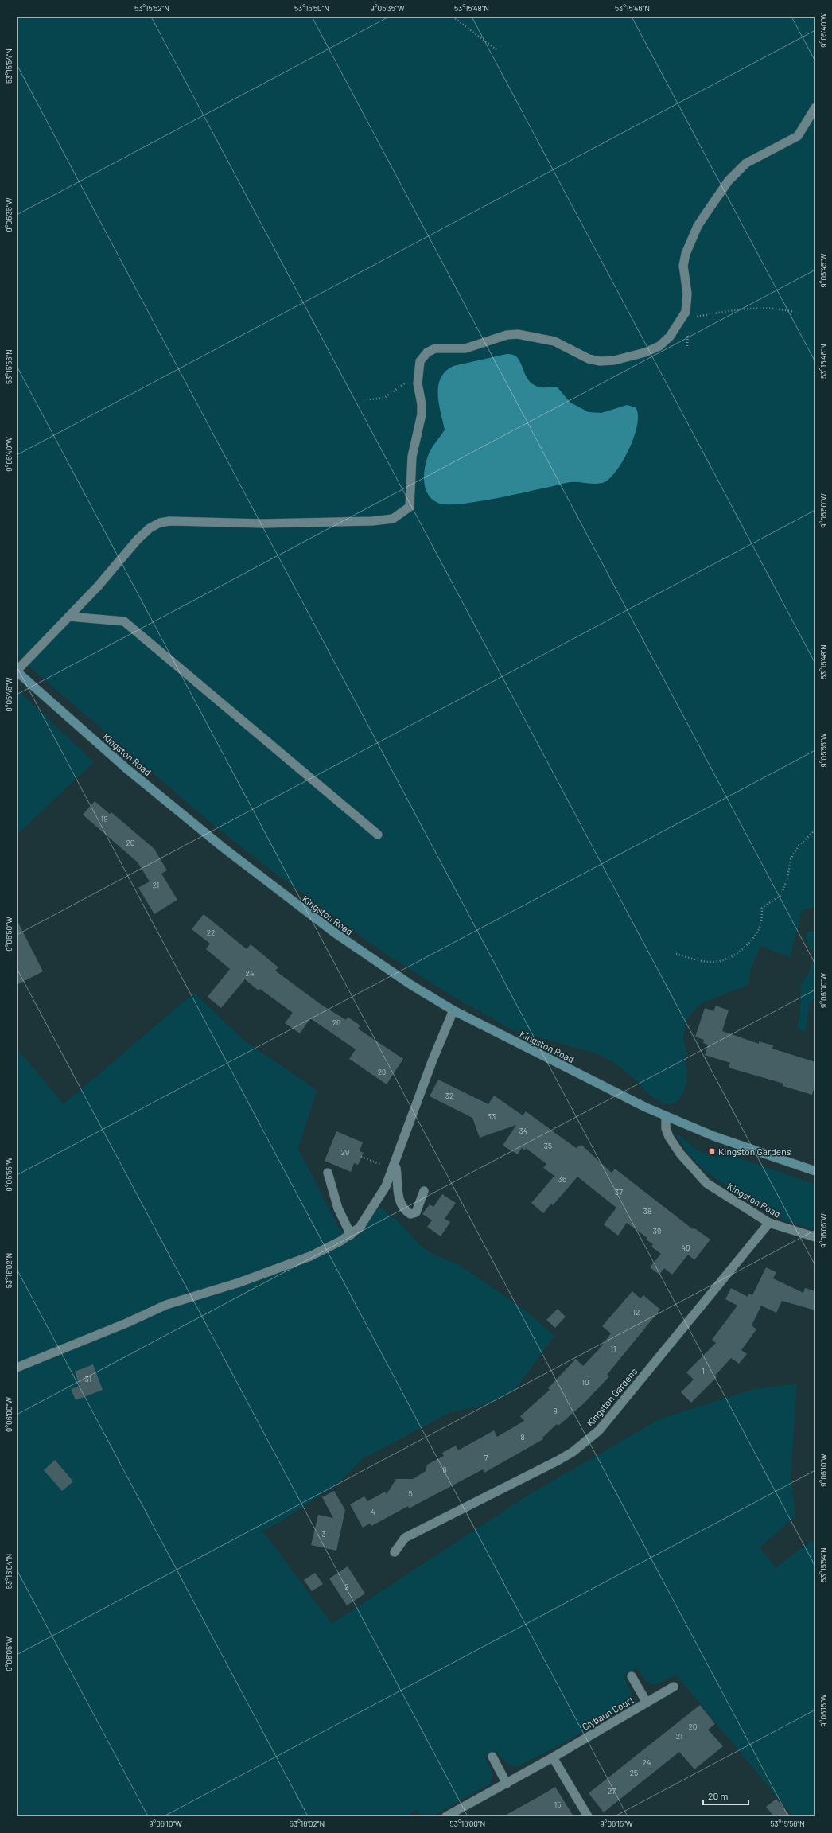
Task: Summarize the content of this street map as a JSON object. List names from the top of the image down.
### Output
{
  "streets": {
    "main road": ["Kingston Road"],
    "street": ["Kingston Gardens", "Clybaun Court"]
  },
  "crossings": [
    ["Kingston Road", "Kingston Gardens"]
  ],
  "places": {
    "transit": ["Kingston Gardens"]
  },
  "house_numbers": [
    "19",
    "20",
    "21",
    "22",
    "24",
    "26",
    "28",
    "32",
    "33",
    "34",
    "35",
    "29",
    "36",
    "37",
    "38",
    "39",
    "40",
    "12",
    "11",
    "1",
    "31",
    "10",
    "9",
    "8",
    "7",
    "6",
    "5",
    "4",
    "3",
    "2",
    "20",
    "21",
    "24",
    "25",
    "27",
    "15"
  ],
  "scale_bar": "20 m",
  "coordinates": [
    "53°15'52\"N",
    "53°15'50\"N",
    "9°05'35\"W",
    "53°15'48\"N",
    "53°15'46\"N",
    "9°05'40\"W",
    "53°15'54\"N",
    "9°05'45\"W",
    "53°15'56\"N",
    "9°05'50\"W",
    "9°05'55\"W",
    "9°06'00\"W",
    "9°06'05\"W",
    "53°16'02\"N",
    "9°06'10\"W",
    "53°16'04\"N",
    "9°06'15\"W",
    "53°16'00\"N"
  ]
}
